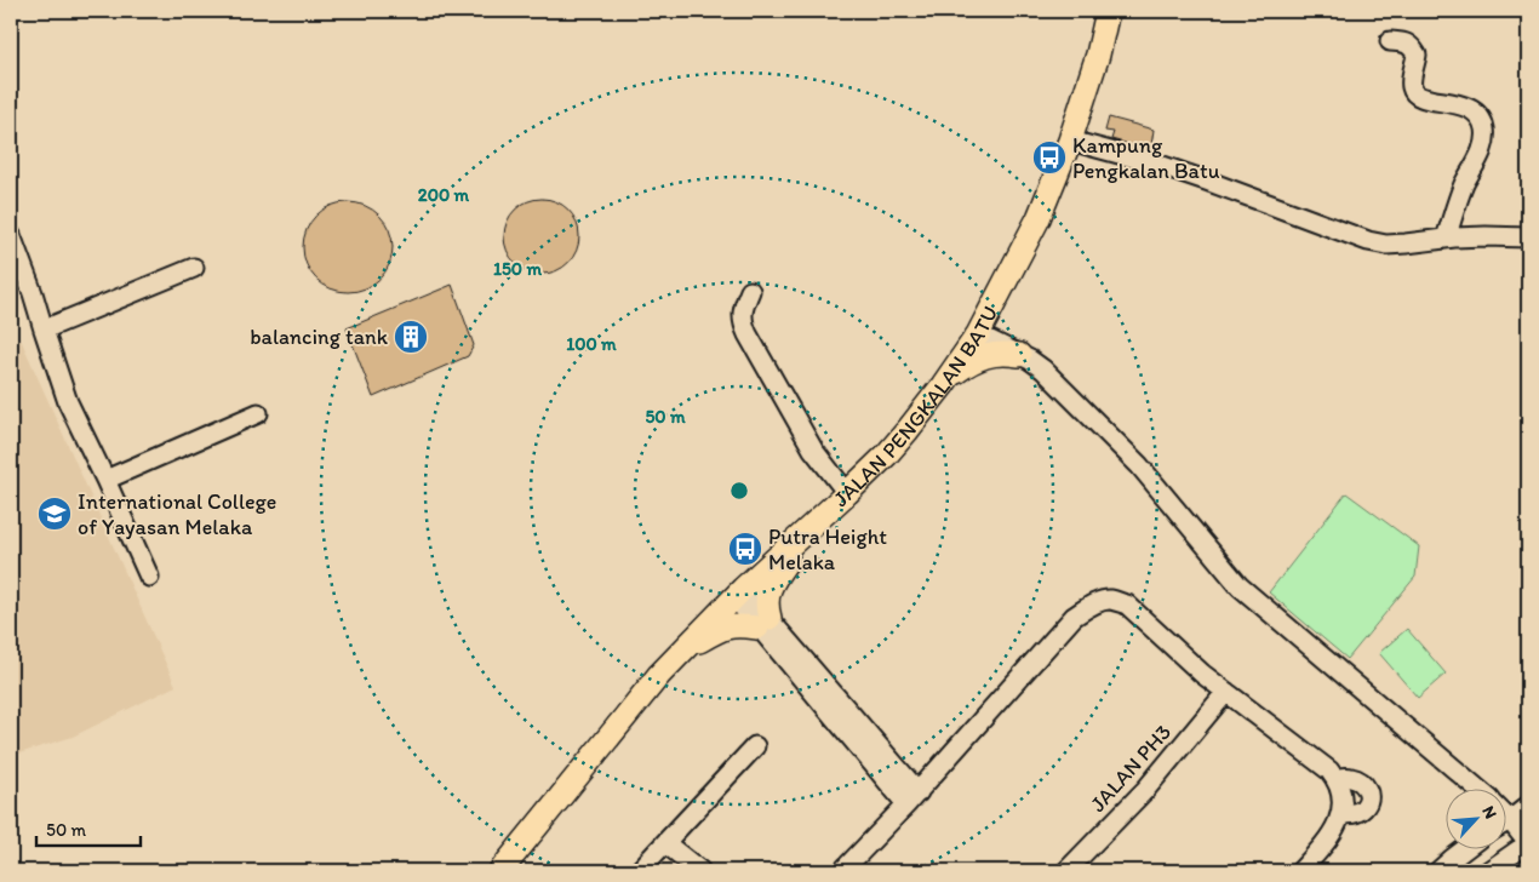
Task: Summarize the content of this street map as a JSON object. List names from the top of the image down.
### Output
{
  "streets": {
    "main road": ["JALAN PENGKALAN BATU"],
    "street": ["JALAN PH3"]
  },
  "places": {
    "bus stop": ["Kampung Pengkalan Batu", "Putra Height Melaka"],
    "building": ["balancing tank"],
    "school or university": ["International College of Yayasan Melaka"]
  },
  "scale_bar": "50 m",
  "north": "top right",
  "rings": [
    "200 m",
    "150 m",
    "100 m",
    "50 m"
  ]
}
